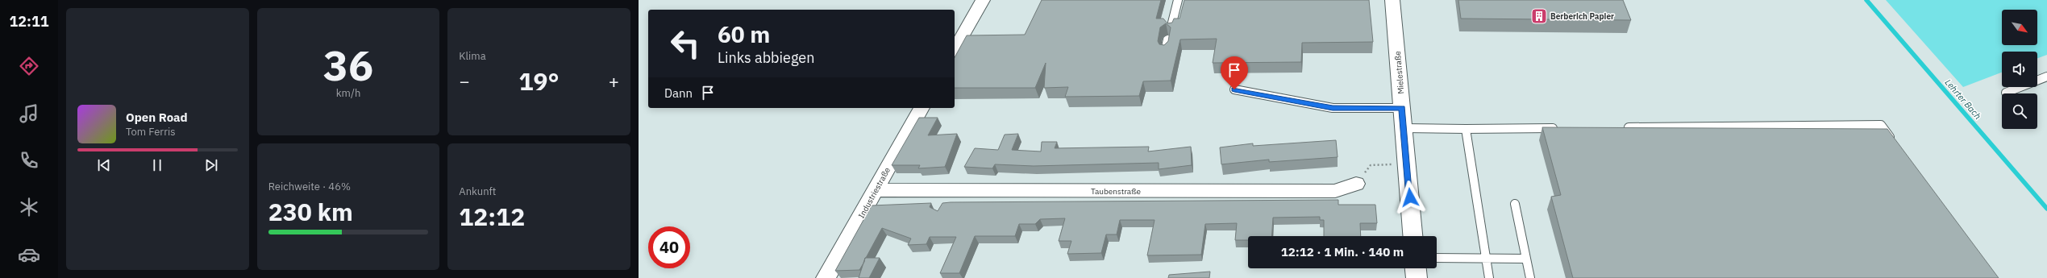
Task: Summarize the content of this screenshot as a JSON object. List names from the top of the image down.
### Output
{
  "streets": {
    "street": ["Mielestraße", "Taubenstraße", "Industriestraße"]
  },
  "crossings": [
    ["Taubenstraße", "Industriestraße"]
  ],
  "water": ["Lehrter Bach"],
  "places": {
    "building": ["Berberich Papier"]
  },
  "north": "bottom right",
  "page": {
    "tabs": "12:11",
    "tile": [
      ["36", "km/h"],
      "Klima",
      ["Reichweite · 46%", "230 km"],
      ["Ankunft", "12:12"]
    ],
    "turn": ["60 m", "Links abbiegen"],
    "heat": ["−", "19°", "+"],
    "then": "Dann",
    "song": ["Open Road", "Tom Ferris"],
    "limit": "40",
    "trip": "12:12 · 1 Min. · 140 m"
  }
}
